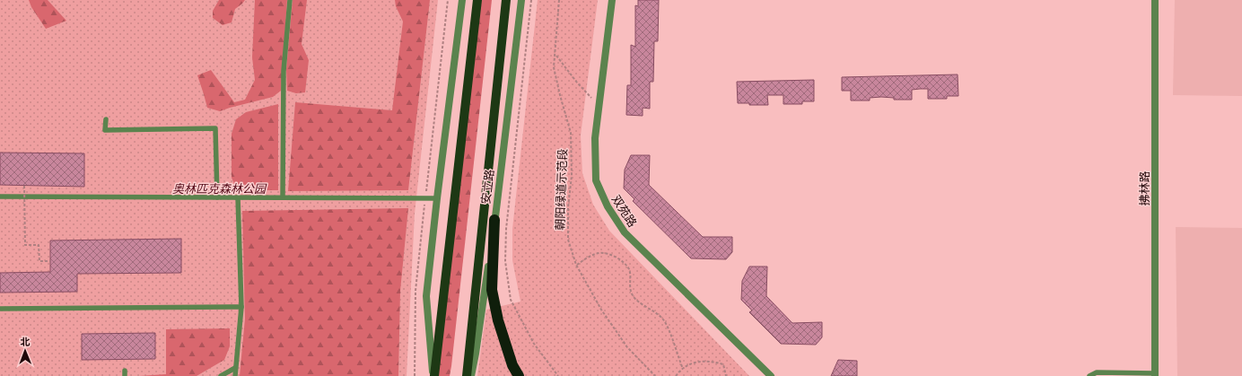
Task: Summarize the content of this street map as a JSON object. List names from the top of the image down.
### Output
{
  "streets": {
    "main road": ["安立路"],
    "street": ["拂林路", "双苑路"],
    "path": ["朝阳绿道示范段"]
  },
  "parks": ["奥林匹克森林公园"],
  "north": "top"
}
